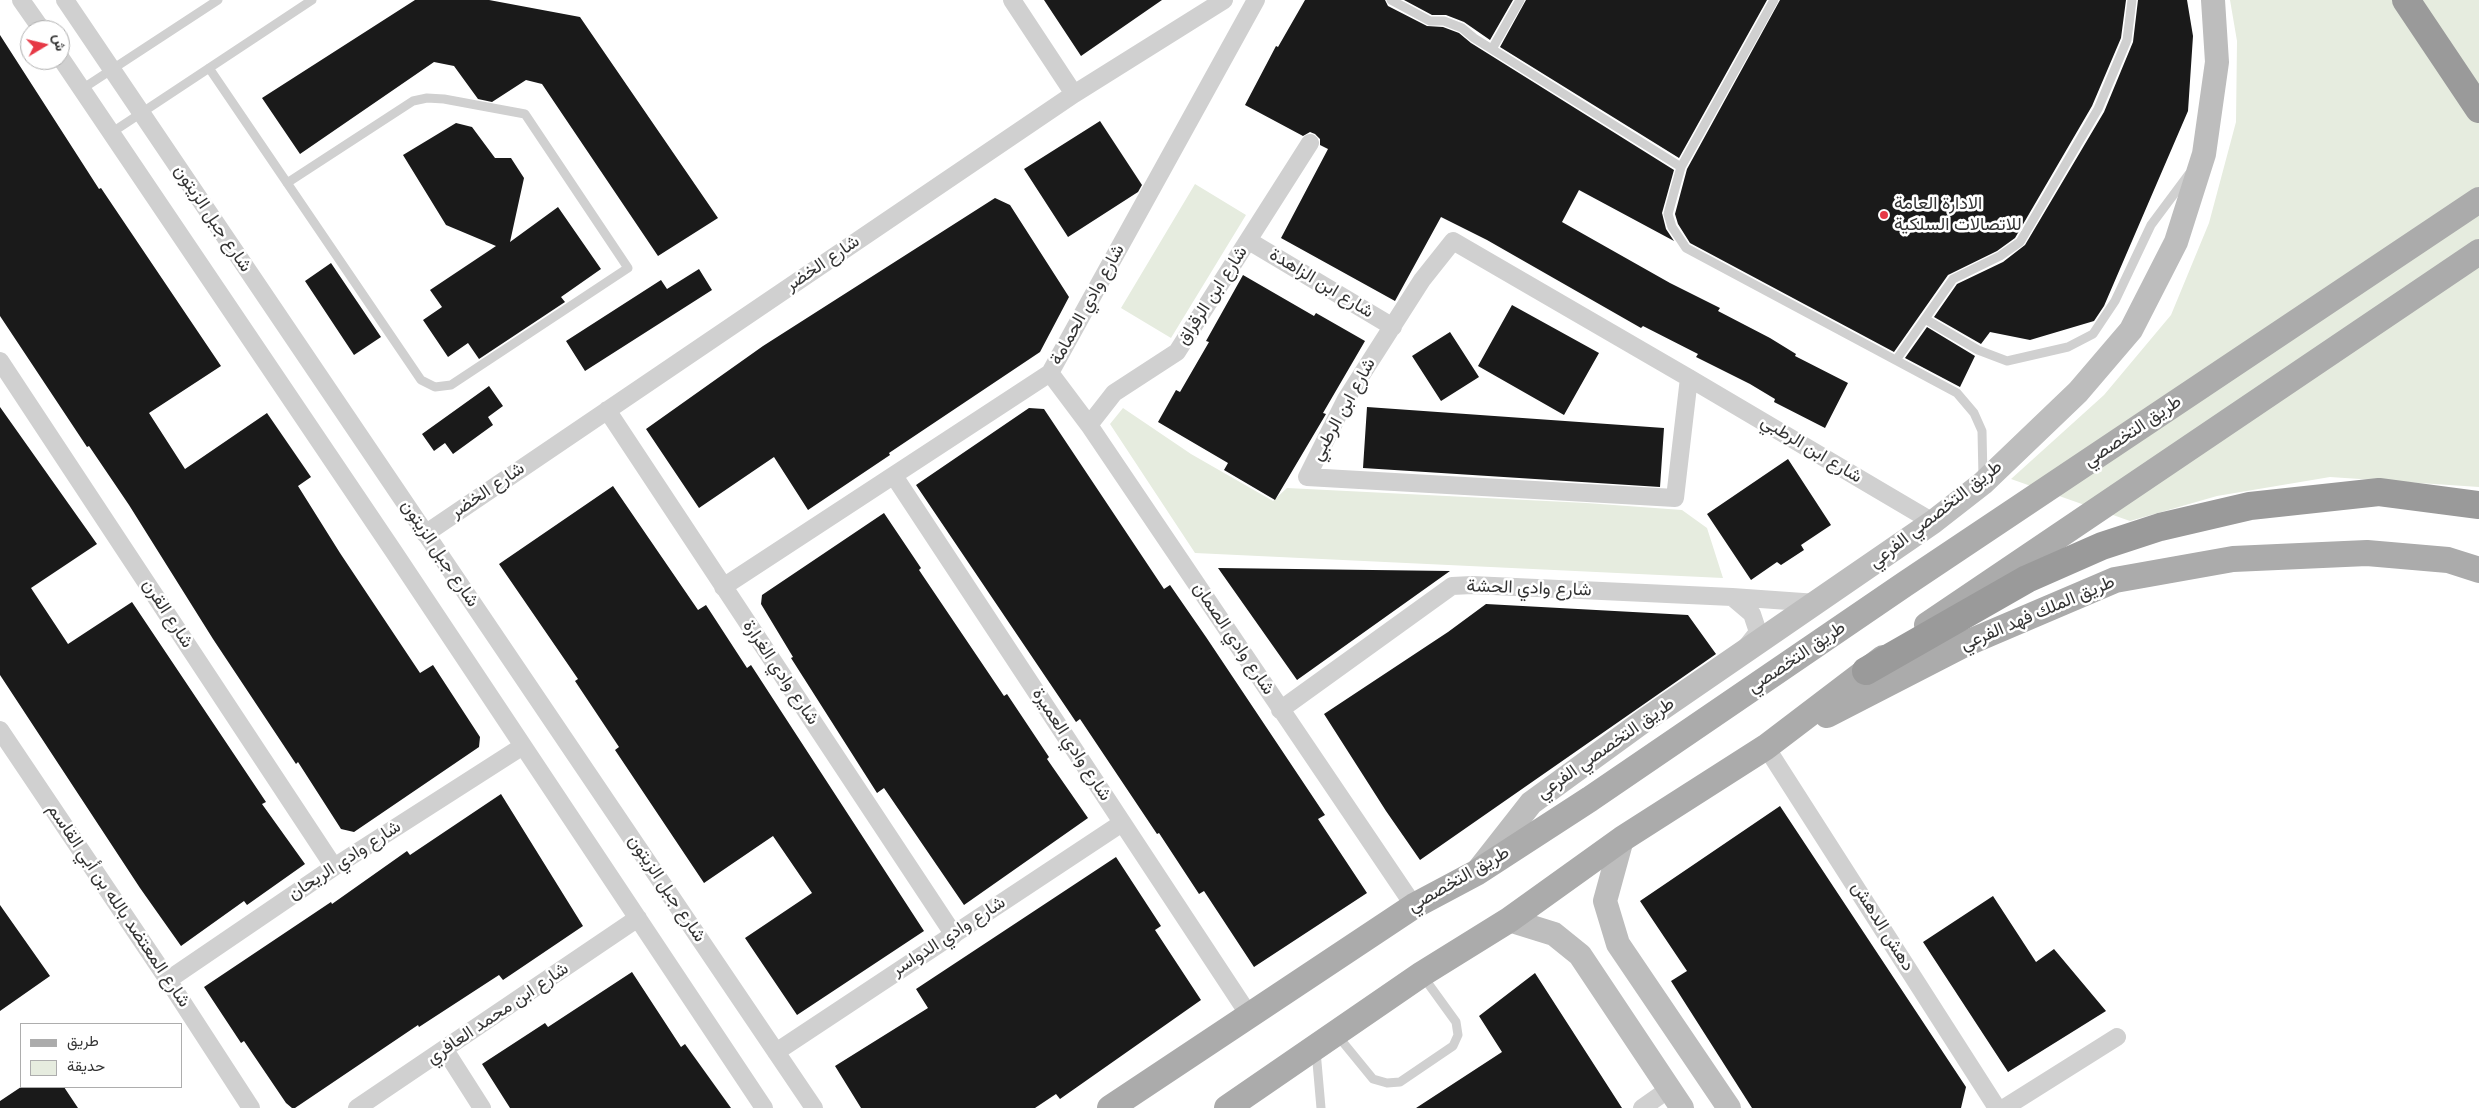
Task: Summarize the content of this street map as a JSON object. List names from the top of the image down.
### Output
{
  "streets": {
    "main road": ["طريق التخصصي", "طريق التخصصي الفرعي", "طريق الملك فهد الفرعي"],
    "street": [
      "شارع جبل الزيتون",
      "شارع الخضر",
      "شارع ابن الزاهدة",
      "شارع ابن الرقراق",
      "شارع وادي الحمامة",
      "شارع ابن الرطبي",
      "شارع وادي الحشة",
      "شارع القرن",
      "شارع وادي الصمان",
      "شارع وادي الغرارة",
      "شارع وادي العميرة",
      "شارع وادي الريحان",
      "شارع المعتضد بالله بن أبي القاسم",
      "دهش الدهش",
      "شارع وادي الدواسر",
      "شارع ابن محمد العافري"
    ]
  },
  "crossings": [
    ["شارع جبل الزيتون", "شارع الخضر"],
    ["شارع جبل الزيتون", "شارع وادي الريحان"],
    ["شارع جبل الزيتون", "شارع وادي الدواسر"],
    ["شارع جبل الزيتون", "شارع ابن محمد العافري"],
    ["شارع الخضر", "شارع وادي الغرارة"],
    ["شارع ابن الزاهدة", "شارع ابن الرقراق"],
    ["شارع ابن الزاهدة", "شارع ابن الرطبي"],
    ["شارع ابن الرقراق", "شارع وادي الصمان"],
    ["شارع وادي الحمامة", "شارع وادي الصمان"],
    ["شارع وادي الحمامة", "شارع وادي الغرارة"],
    ["شارع وادي الحمامة", "شارع وادي العميرة"],
    ["شارع ابن الرطبي", "طريق التخصصي الفرعي"],
    ["طريق التخصصي", "طريق التخصصي الفرعي"],
    ["طريق التخصصي", "شارع وادي الصمان"],
    ["طريق التخصصي", "شارع وادي العميرة"],
    ["طريق التخصصي الفرعي", "شارع وادي الحشة"],
    ["شارع وادي الحشة", "شارع وادي الصمان"],
    ["شارع القرن", "شارع وادي الريحان"],
    ["طريق الملك فهد الفرعي", "دهش الدهش"],
    ["شارع وادي الغرارة", "شارع وادي الدواسر"],
    ["شارع وادي العميرة", "شارع وادي الدواسر"],
    ["شارع وادي الريحان", "شارع المعتضد بالله بن أبي القاسم"]
  ],
  "places": ["الادارة العامة للاتصالات السلكية"],
  "legend": ["طريق", "حديقة"],
  "north": "right"
}
